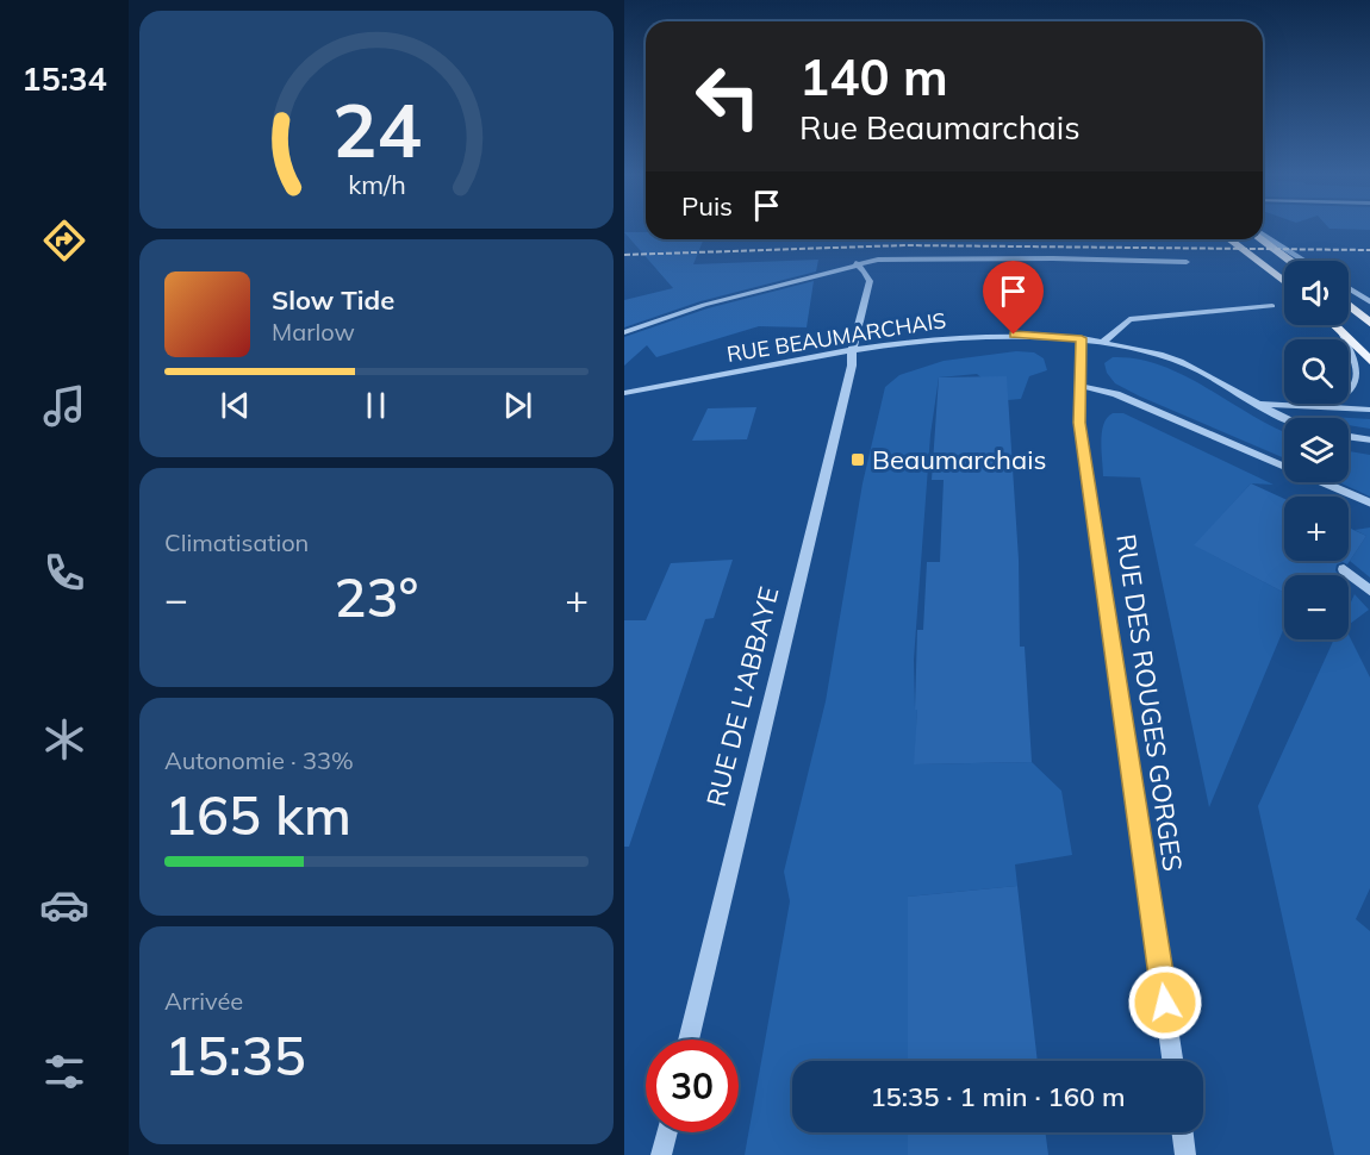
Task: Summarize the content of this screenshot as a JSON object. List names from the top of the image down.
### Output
{
  "streets": {
    "street": ["RUE BEAUMARCHAIS", "RUE DE L'ABBAYE", "RUE DES ROUGES GORGES"]
  },
  "crossings": [
    ["RUE BEAUMARCHAIS", "RUE DE L'ABBAYE"],
    ["RUE BEAUMARCHAIS", "RUE DES ROUGES GORGES"]
  ],
  "places": {
    "transit": ["Beaumarchais"]
  },
  "page": {
    "tabs": "15:34",
    "turn": ["140 m", "Rue Beaumarchais"],
    "then": "Puis",
    "map_buttons": ["+", "−"],
    "song": ["Slow Tide", "Marlow"],
    "tile": [
      "Climatisation",
      ["Autonomie · 33%", "165 km"],
      ["Arrivée", "15:35"]
    ],
    "heat": ["−", "23°", "+"],
    "limit": "30",
    "trip": "15:35 · 1 min · 160 m",
    "gauge": ["24", "km/h"]
  }
}
